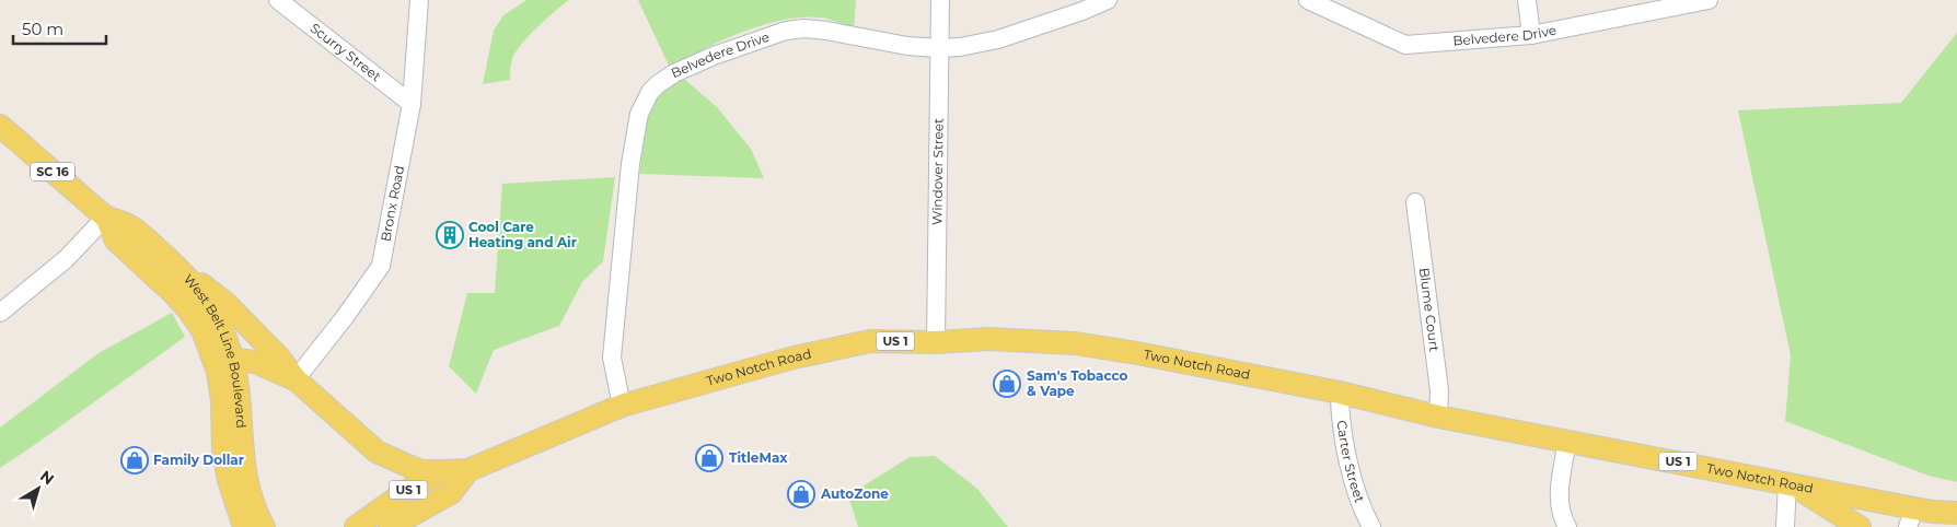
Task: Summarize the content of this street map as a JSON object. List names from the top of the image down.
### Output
{
  "streets": {
    "main road": [
      "SC 16",
      "US 1",
      "West Belt Line Boulevard",
      "Two Notch Road"
    ],
    "street": [
      "Belvedere Drive",
      "Scurry Street",
      "Windover Street",
      "Bronx Road",
      "Blume Court",
      "Carter Street"
    ]
  },
  "crossings": [
    ["Belvedere Drive", "Windover Street"],
    ["Belvedere Drive", "Two Notch Road"],
    ["Scurry Street", "Bronx Road"],
    ["Windover Street", "Two Notch Road"],
    ["Blume Court", "Two Notch Road"],
    ["Two Notch Road", "Carter Street"]
  ],
  "places": {
    "building": ["Cool Care Heating and Air"],
    "shop": [
      "Sam's Tobacco & Vape",
      "TitleMax",
      "Family Dollar",
      "AutoZone"
    ]
  },
  "scale_bar": "50 m",
  "north": "top right"
}
